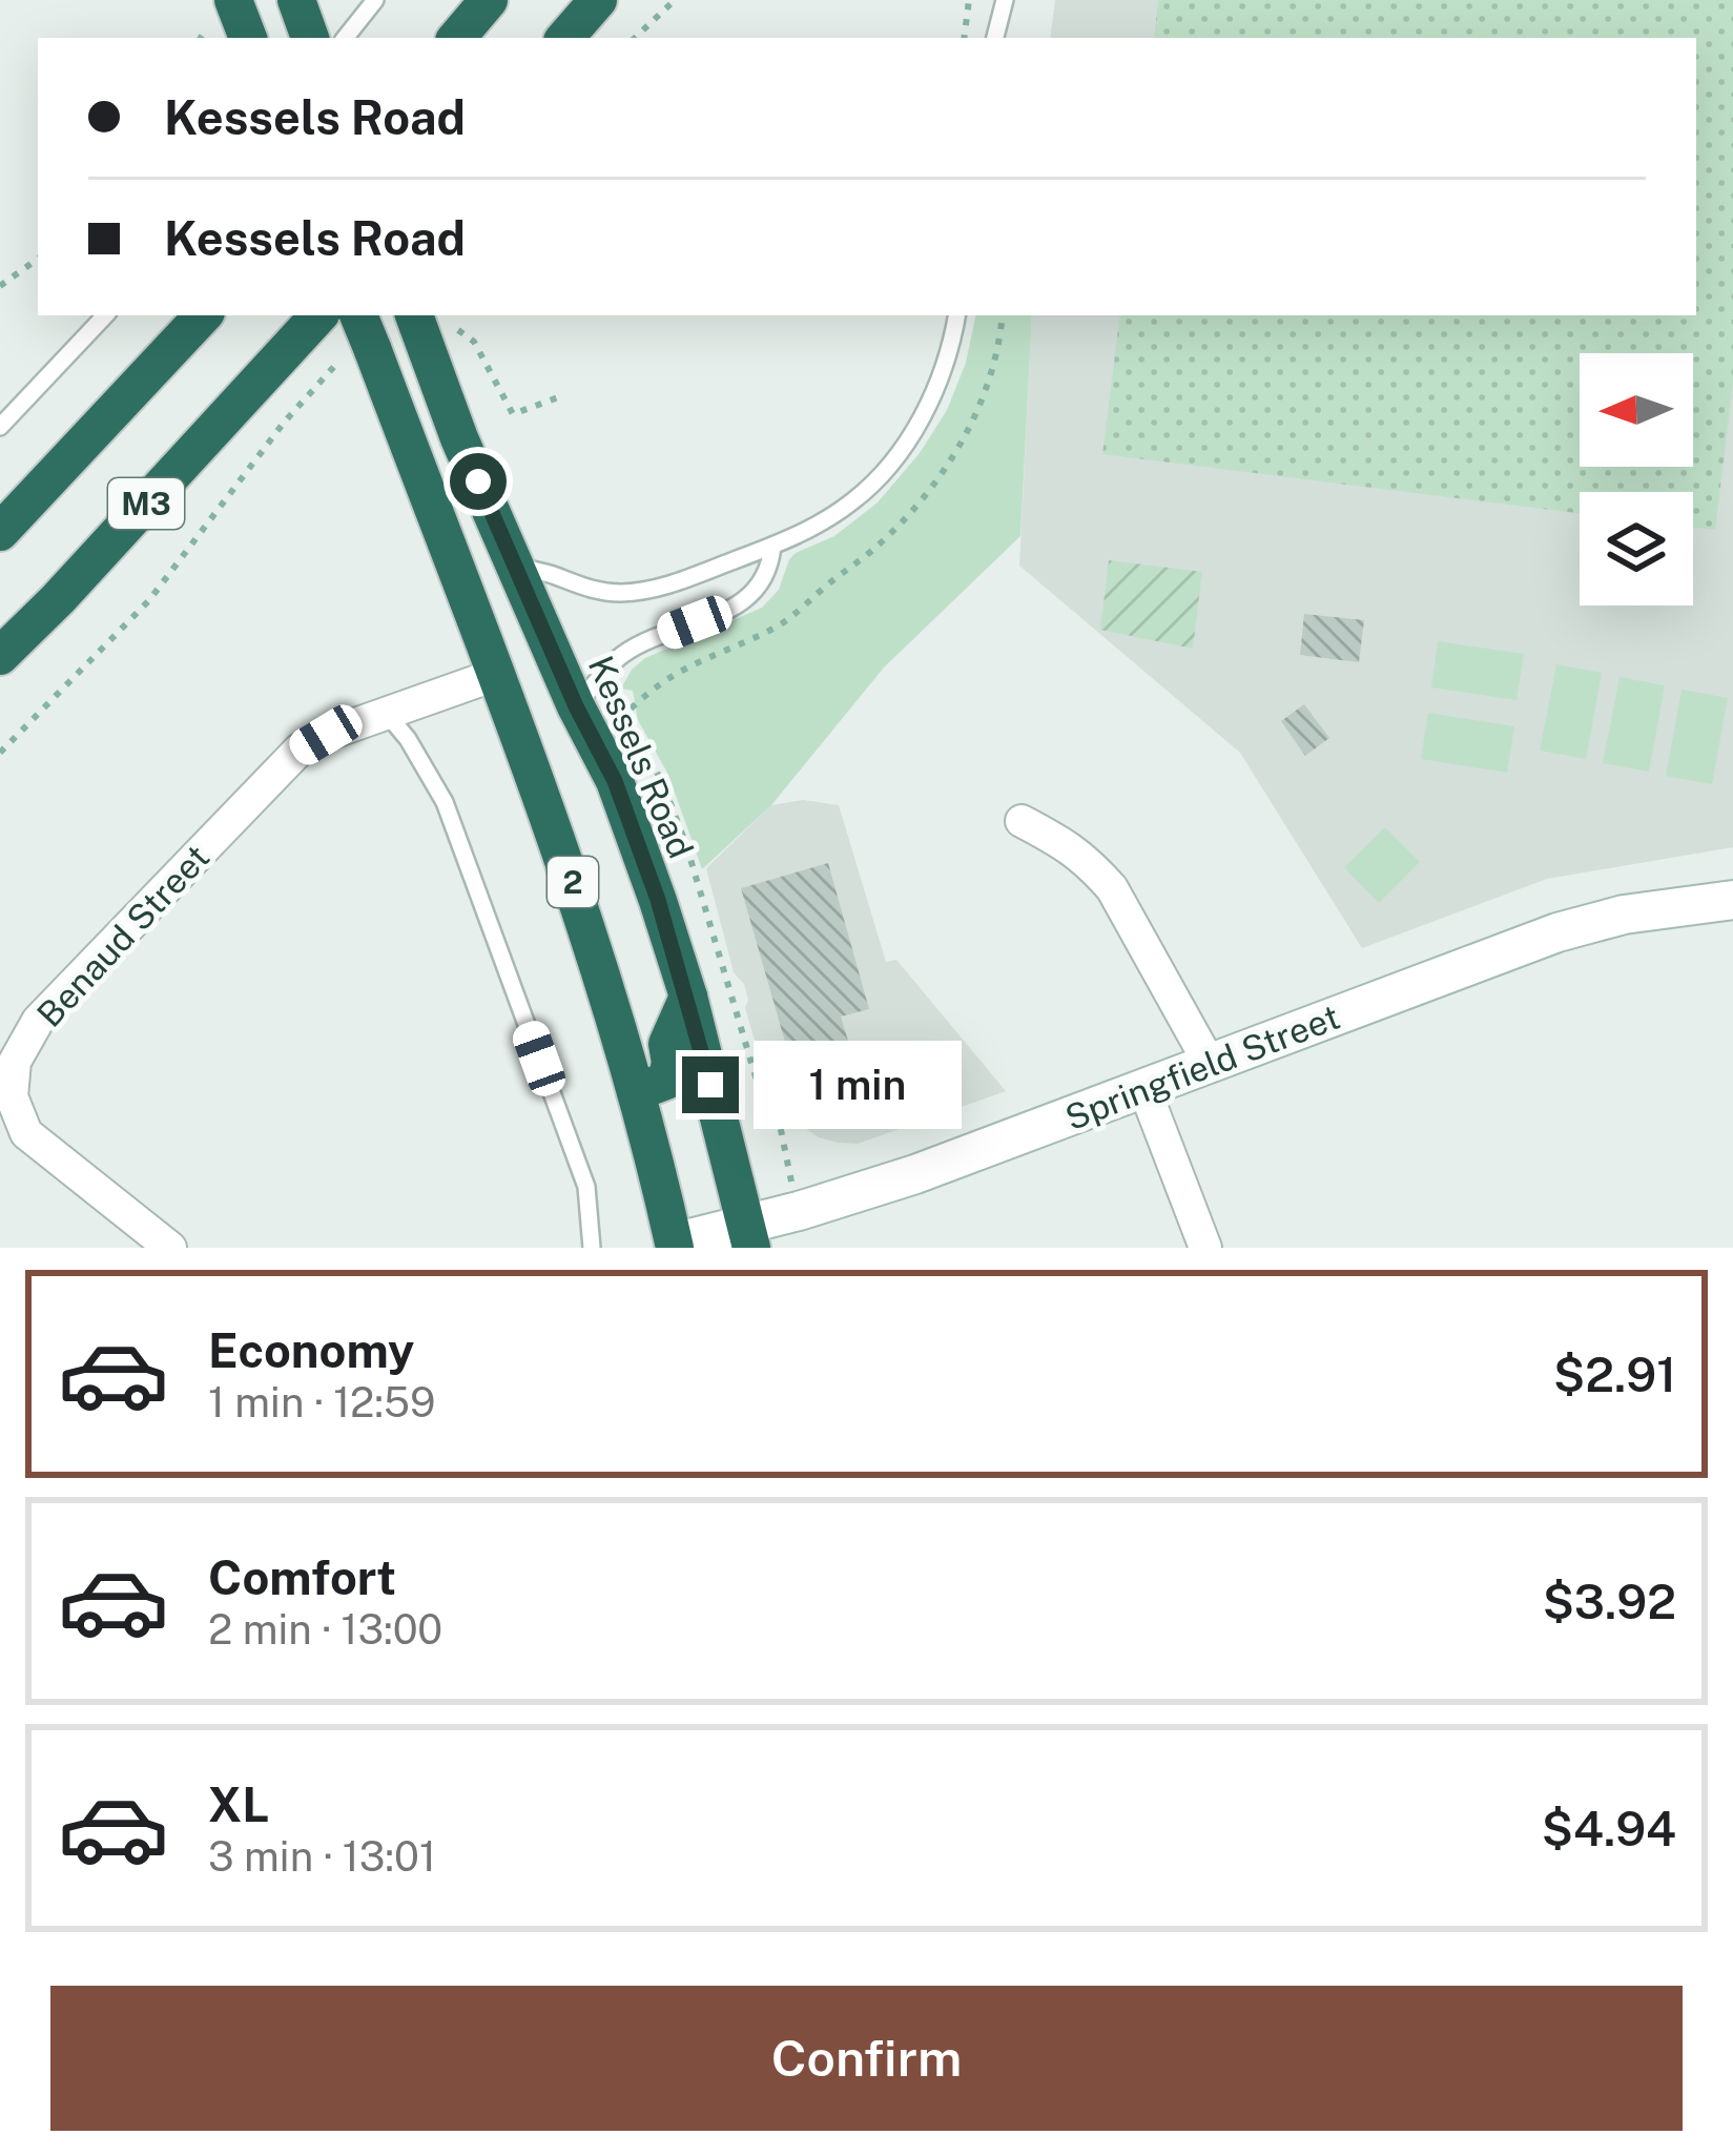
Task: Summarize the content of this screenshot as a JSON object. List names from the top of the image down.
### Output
{
  "streets": {
    "highway": ["M3", "Kessels Road", "2"],
    "street": ["Benaud Street", "Springfield Street"]
  },
  "crossings": [
    ["Kessels Road", "Springfield Street"],
    ["2", "Benaud Street"],
    ["2", "Springfield Street"]
  ],
  "north": "left",
  "page": {
    "banner": ["Kessels Road", "Kessels Road"],
    "bubble": "1 min",
    "list": [
      {
        "name": "Economy",
        "note": "1 min · 12:59",
        "value": "$2.91"
      },
      {
        "name": "Comfort",
        "note": "2 min · 13:00",
        "value": "$3.92"
      },
      {
        "name": "XL",
        "note": "3 min · 13:01",
        "value": "$4.94"
      }
    ],
    "buttons": "Confirm"
  }
}
